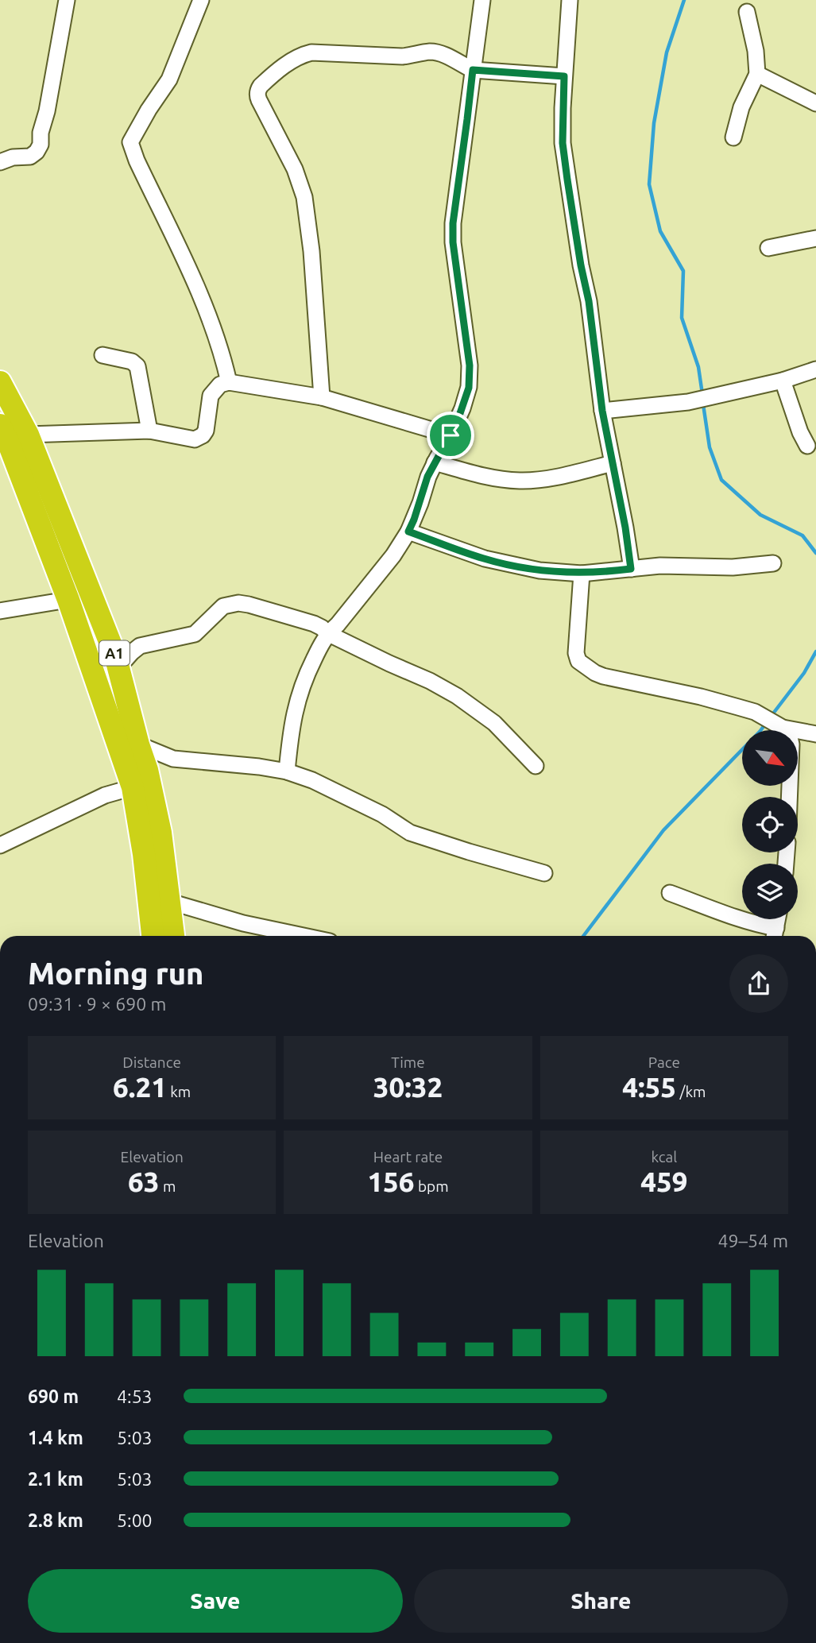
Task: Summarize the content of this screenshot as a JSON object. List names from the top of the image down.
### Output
{
  "streets": {
    "highway": ["A1"]
  },
  "north": "bottom right",
  "page": {
    "heading": ["Morning run", "09:31 · 9 × 690 m"],
    "stats": [
      ["Distance", "6.21 km"],
      ["Time", "30:32"],
      ["Pace", "4:55 /km"],
      ["Elevation", "63 m"],
      ["Heart rate", "156 bpm"],
      ["kcal", "459"]
    ],
    "chart": ["Elevation", "49–54 m"],
    "list": [
      {
        "name": "690 m",
        "note": "4:53"
      },
      {
        "name": "1.4 km",
        "note": "5:03"
      },
      {
        "name": "2.1 km",
        "note": "5:03"
      },
      {
        "name": "2.8 km",
        "note": "5:00"
      }
    ],
    "buttons": ["Save", "Share"]
  }
}
